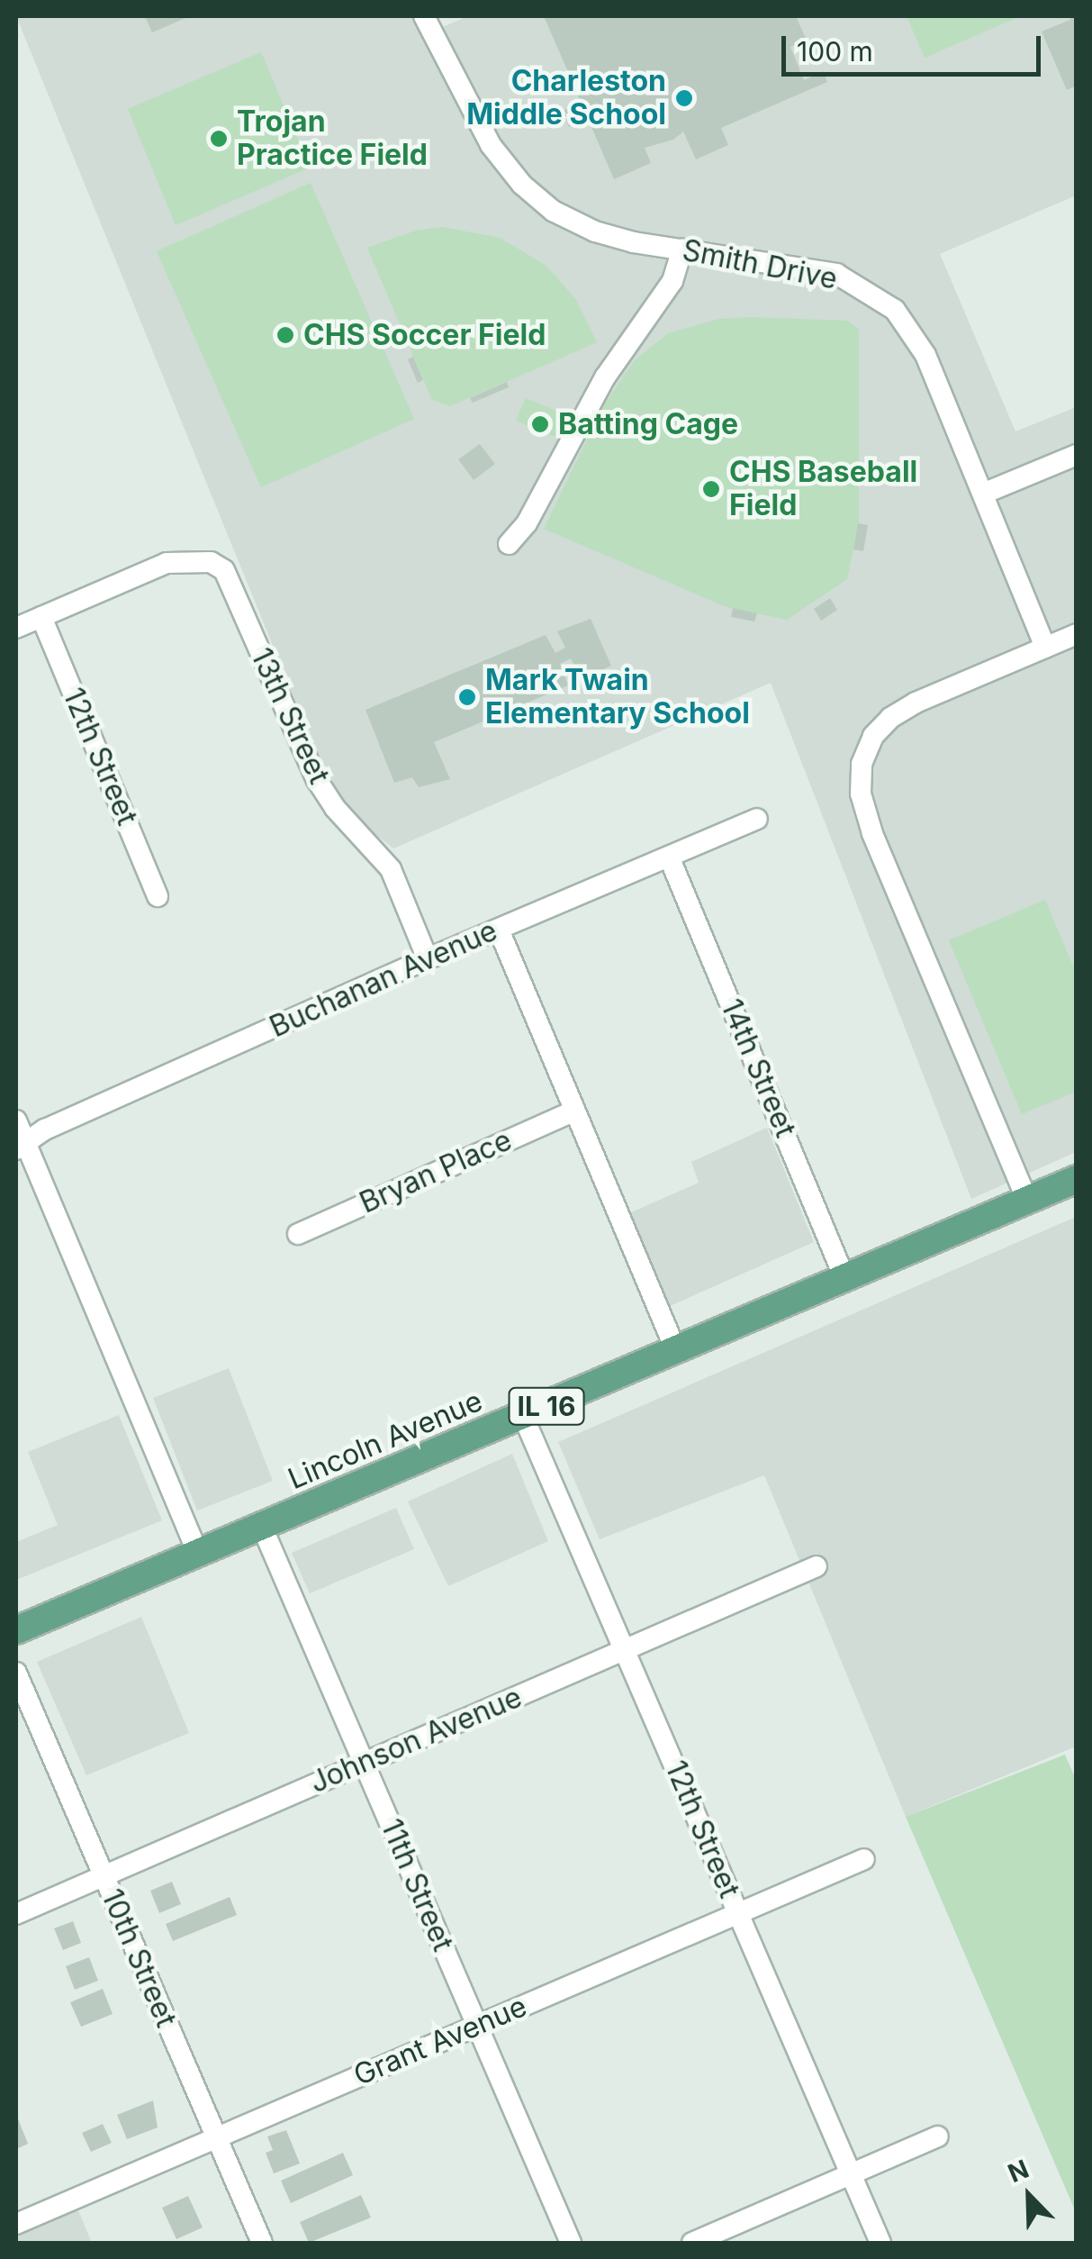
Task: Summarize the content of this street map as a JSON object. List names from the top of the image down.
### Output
{
  "streets": {
    "main road": ["IL 16", "Lincoln Avenue"],
    "street": [
      "Smith Drive",
      "13th Street",
      "12th Street",
      "Buchanan Avenue",
      "14th Street",
      "Bryan Place",
      "Johnson Avenue",
      "11th Street",
      "10th Street",
      "Grant Avenue"
    ]
  },
  "crossings": [
    ["13th Street", "12th Street"],
    ["13th Street", "Buchanan Avenue"],
    ["12th Street", "Lincoln Avenue"],
    ["12th Street", "Johnson Avenue"],
    ["12th Street", "Grant Avenue"],
    ["Buchanan Avenue", "14th Street"],
    ["14th Street", "Lincoln Avenue"],
    ["Lincoln Avenue", "11th Street"],
    ["Johnson Avenue", "11th Street"],
    ["Johnson Avenue", "10th Street"],
    ["11th Street", "Grant Avenue"],
    ["10th Street", "Grant Avenue"]
  ],
  "places": [
    "Charleston Middle School",
    "Trojan Practice Field",
    "CHS Soccer Field",
    "Batting Cage",
    "CHS Baseball Field",
    "Mark Twain Elementary School"
  ],
  "scale_bar": "100 m",
  "north": "top left"
}
